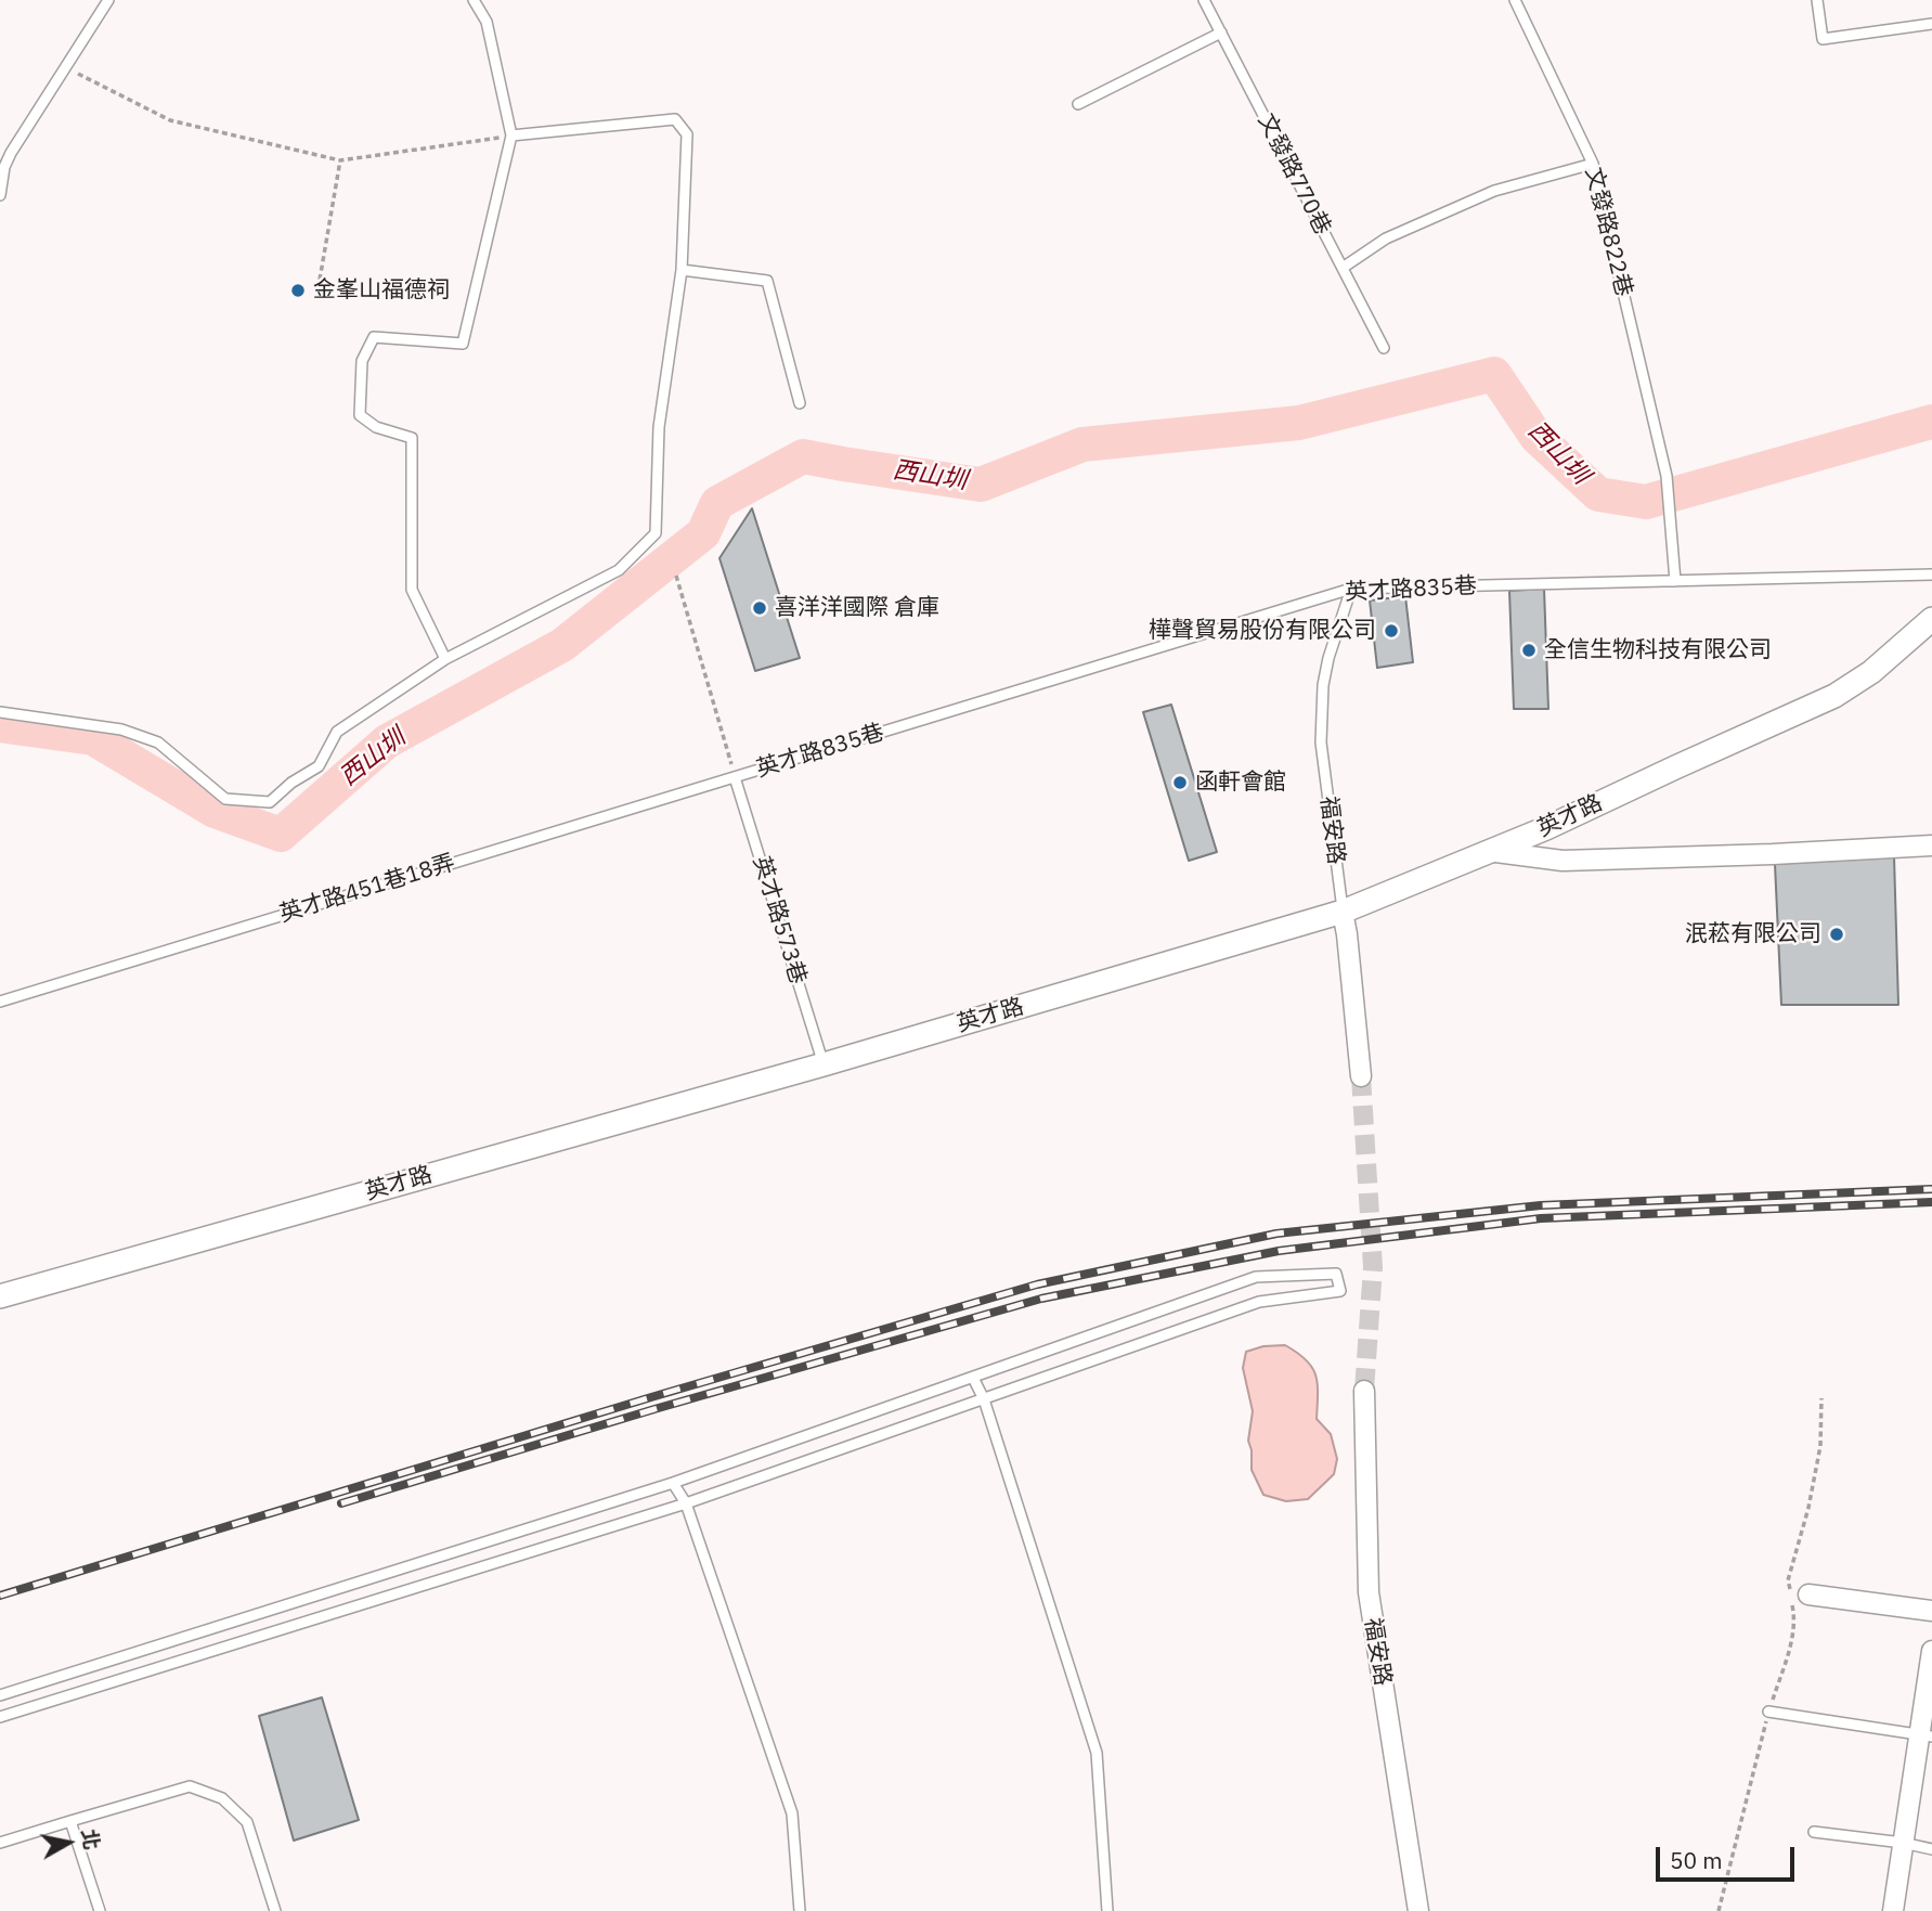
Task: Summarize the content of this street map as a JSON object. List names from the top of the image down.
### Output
{
  "streets": {
    "street": ["英才路", "福安路"],
    "lane": [
      "文發路770巷",
      "文發路822巷",
      "英才路835巷",
      "英才路451巷18弄",
      "英才路573巷"
    ]
  },
  "crossings": [
    ["文發路822巷", "英才路835巷"],
    ["英才路835巷", "福安路"],
    ["英才路835巷", "英才路451巷18弄"],
    ["英才路835巷", "英才路573巷"],
    ["英才路", "福安路"],
    ["英才路", "英才路573巷"],
    ["英才路451巷18弄", "英才路573巷"]
  ],
  "water": ["西山圳"],
  "places": [
    "金峯山福德祠",
    "喜洋洋國際 倉庫",
    "樺聲貿易股份有限公司",
    "全信生物科技有限公司",
    "函軒會館",
    "泯菘有限公司"
  ],
  "scale_bar": "50 m",
  "north": "right"
}
